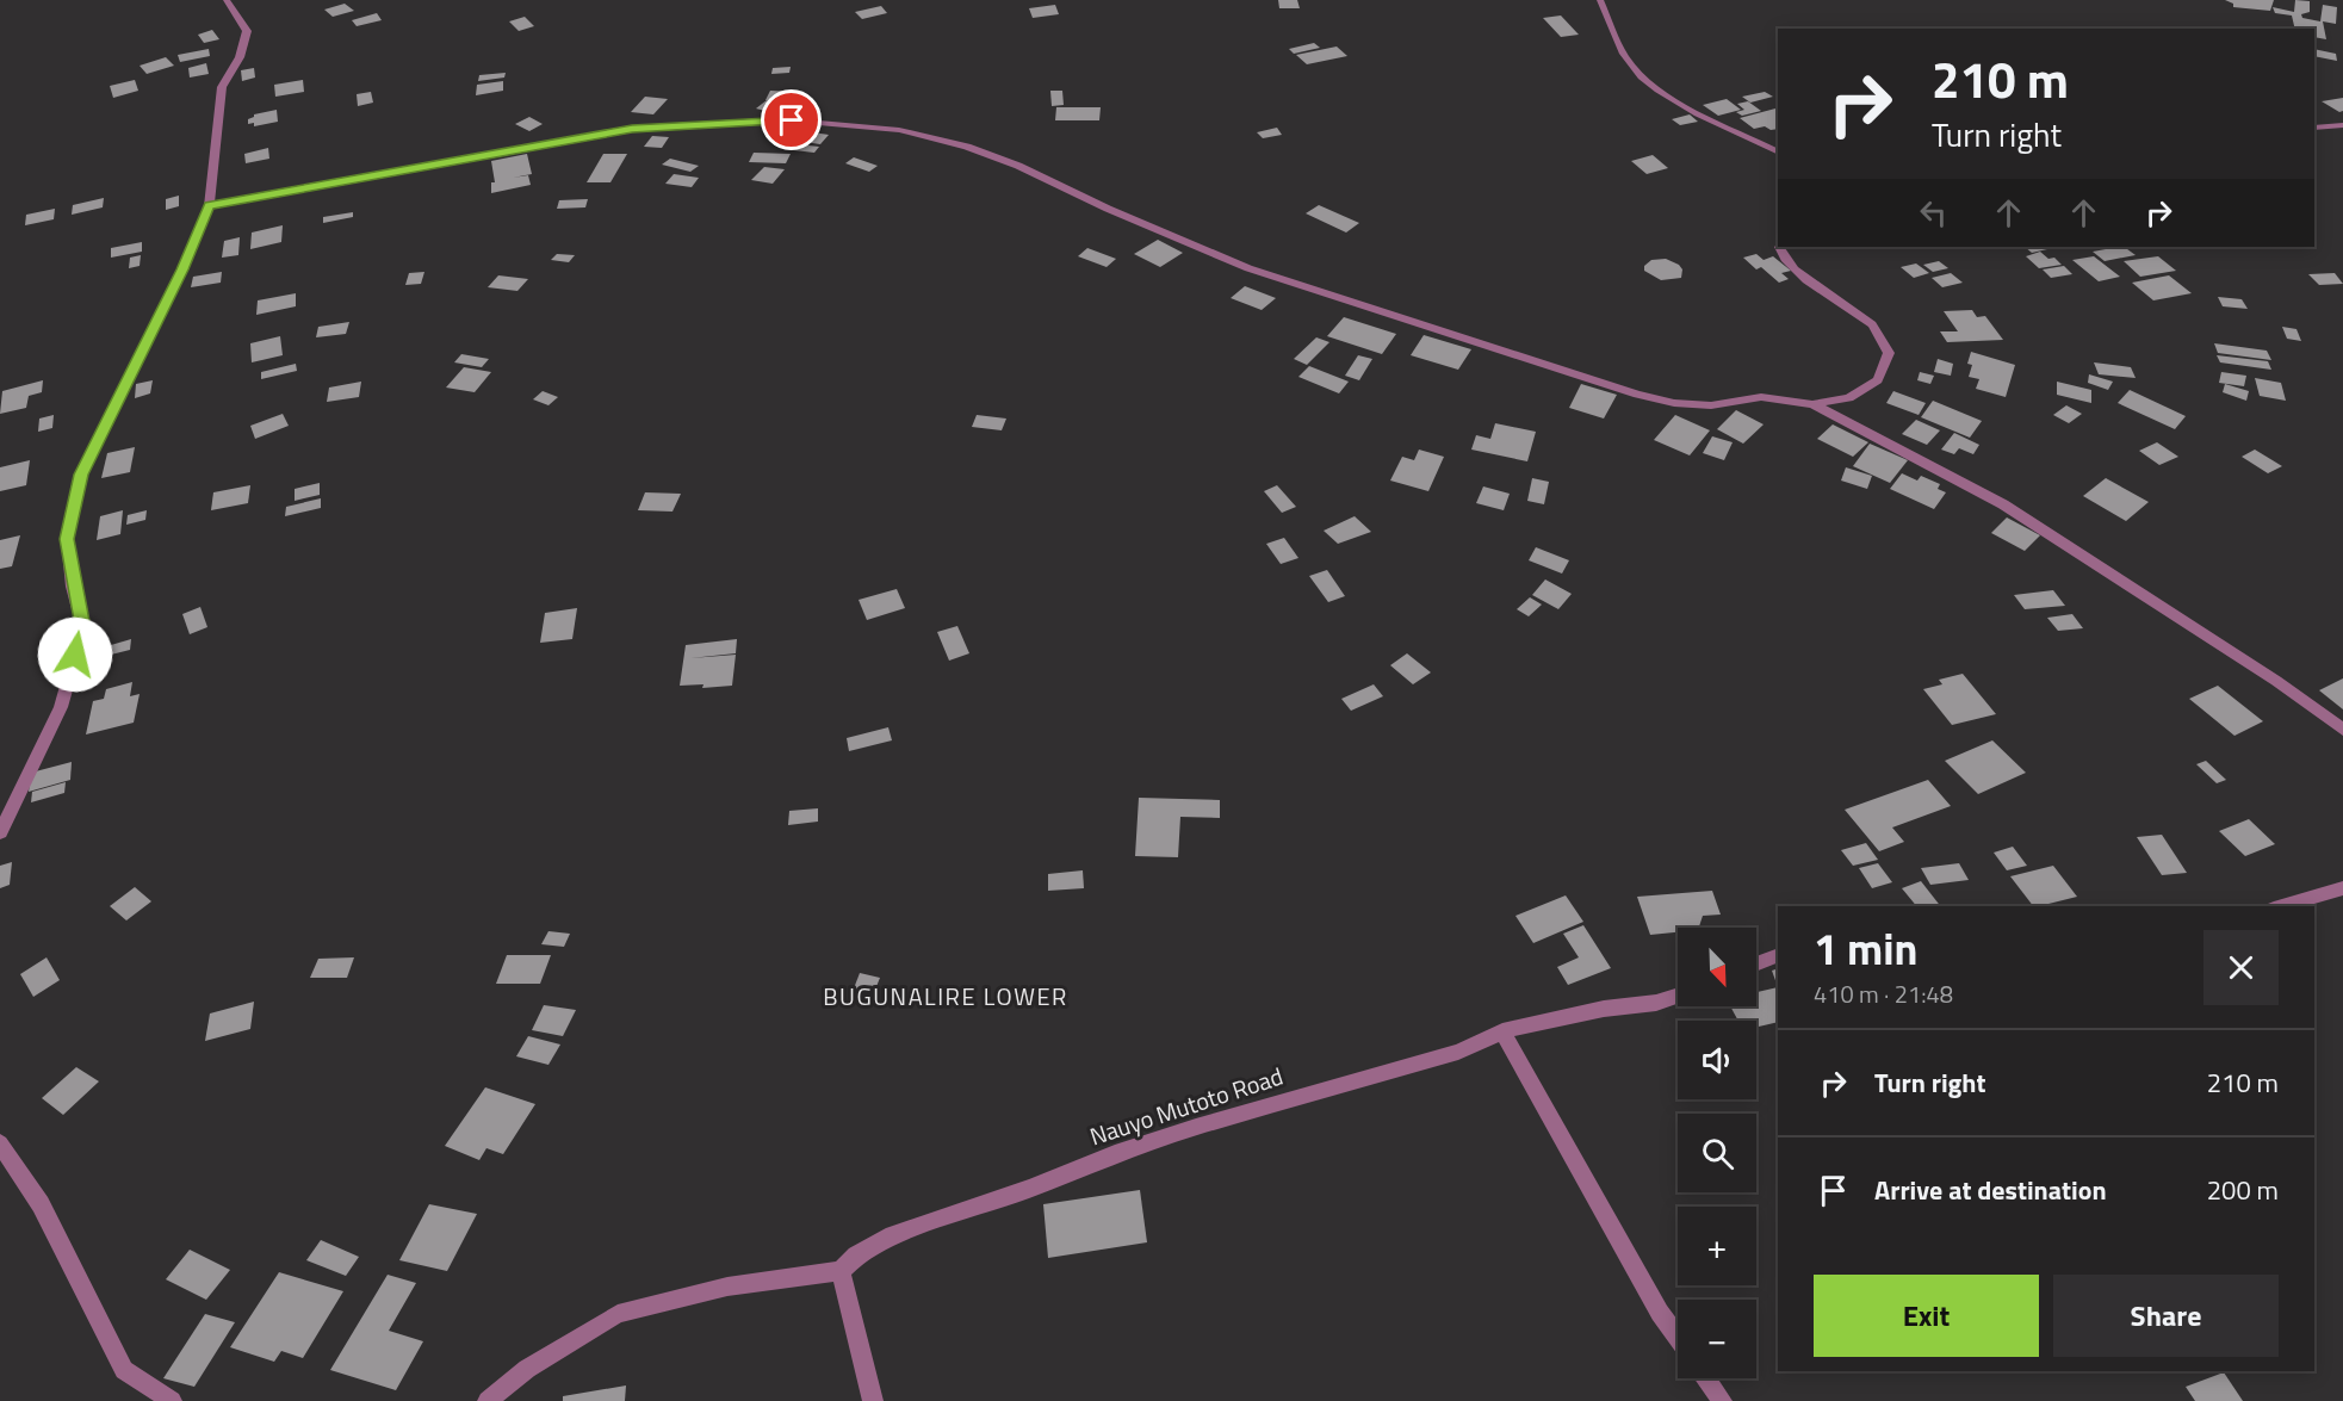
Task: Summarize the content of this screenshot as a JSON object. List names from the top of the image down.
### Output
{
  "streets": {
    "street": ["Nauyo Mutoto Road"]
  },
  "districts": ["BUGUNALIRE LOWER"],
  "north": "bottom right",
  "page": {
    "turn": ["210 m", "Turn right"],
    "heading": ["1 min", "410 m · 21:48"],
    "map_buttons": ["+", "−"],
    "list": [
      {
        "name": "Turn right",
        "value": "210 m"
      },
      {
        "name": "Arrive at destination",
        "value": "200 m"
      }
    ],
    "buttons": ["Exit", "Share"]
  }
}
